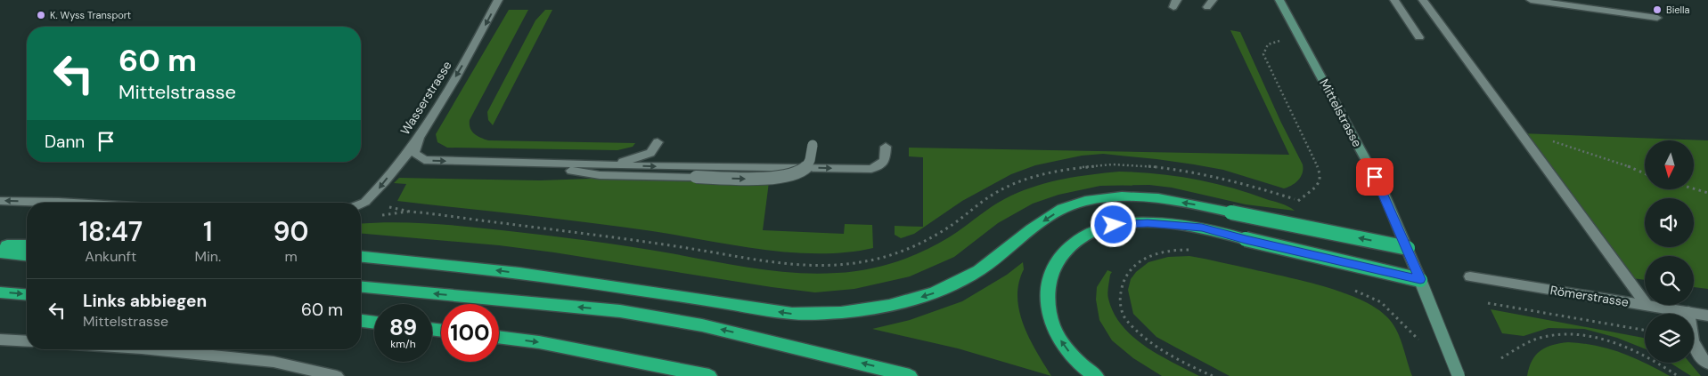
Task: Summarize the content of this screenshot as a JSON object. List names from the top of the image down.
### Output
{
  "streets": {
    "main road": ["Mittelstrasse"],
    "street": ["Wasserstrasse", "Römerstrasse"]
  },
  "one_way": ["Wasserstrasse"],
  "places": ["Biella", "K. Wyss Transport"],
  "north": "bottom",
  "page": {
    "turn": ["60 m", "Mittelstrasse"],
    "then": "Dann",
    "eta": [
      "18:47",
      "Ankunft",
      "1",
      "Min.",
      "90",
      "m"
    ],
    "list": [
      {
        "name": "Links abbiegen",
        "note": "Mittelstrasse",
        "value": "60 m"
      }
    ],
    "speed": "89 km/h",
    "limit": "100"
  }
}
